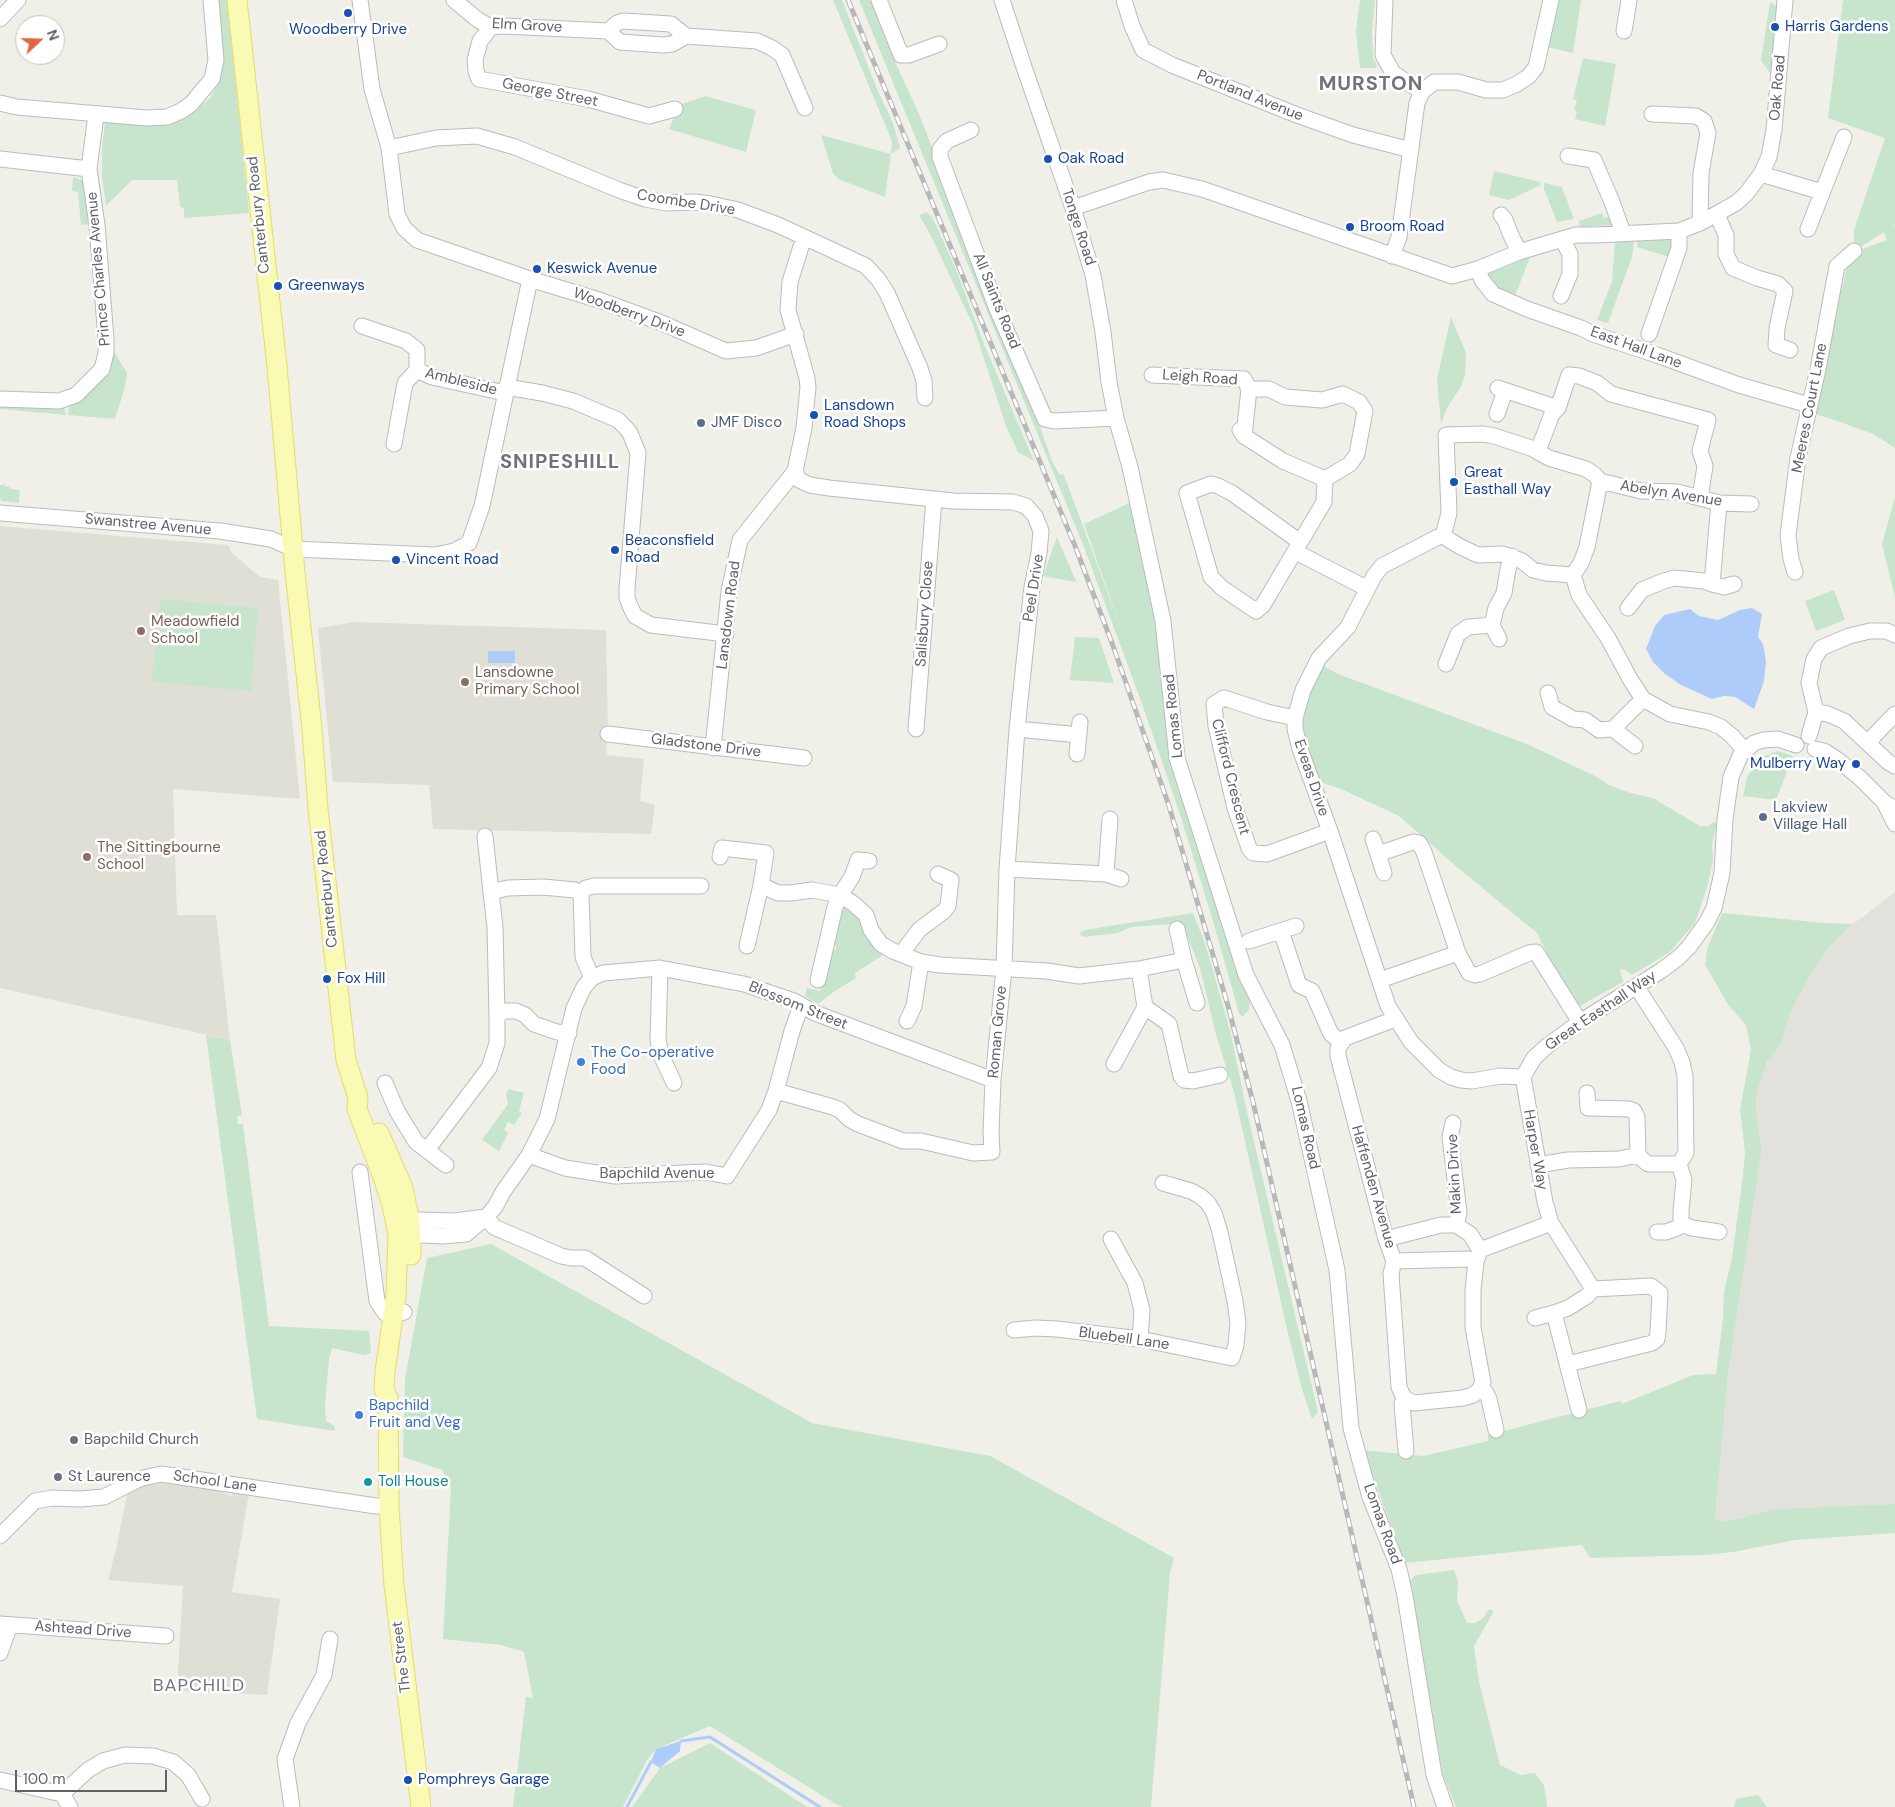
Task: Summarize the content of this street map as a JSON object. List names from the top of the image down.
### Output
{
  "streets": {
    "main road": ["Canterbury Road", "The Street"],
    "street": [
      "Elm Grove",
      "Oak Road",
      "George Street",
      "Portland Avenue",
      "Coombe Drive",
      "Tonge Road",
      "Prince Charles Avenue",
      "All Saints Road",
      "Woodberry Drive",
      "East Hall Lane",
      "Leigh Road",
      "Ambleside",
      "Meeres Court Lane",
      "Abelyn Avenue",
      "Swanstree Avenue",
      "Peel Drive",
      "Salisbury Close",
      "Lansdown Road",
      "Lomas Road",
      "Gladstone Drive",
      "Clifford Crescent",
      "Eveas Drive",
      "Blossom Street",
      "Great Easthall Way",
      "Roman Grove",
      "Harper Way",
      "Bapchild Avenue",
      "Makin Drive",
      "Haffenden Avenue",
      "Bluebell Lane",
      "School Lane",
      "Ashtead Drive"
    ]
  },
  "crossings": [
    ["Elm Grove", "George Street"],
    ["Oak Road", "Tonge Road"],
    ["Oak Road", "East Hall Lane"],
    ["Coombe Drive", "Woodberry Drive"],
    ["Coombe Drive", "Lansdown Road"],
    ["Canterbury Road", "Swanstree Avenue"],
    ["Tonge Road", "All Saints Road"],
    ["Tonge Road", "Lomas Road"],
    ["Woodberry Drive", "Lansdown Road"],
    ["East Hall Lane", "Meeres Court Lane"],
    ["Peel Drive", "Salisbury Close"],
    ["Peel Drive", "Lansdown Road"],
    ["Peel Drive", "Roman Grove"],
    ["Lansdown Road", "Gladstone Drive"],
    ["Clifford Crescent", "Eveas Drive"],
    ["Blossom Street", "Roman Grove"],
    ["Great Easthall Way", "Harper Way"],
    ["Roman Grove", "Bapchild Avenue"],
    ["Makin Drive", "Haffenden Avenue"],
    ["School Lane", "The Street"]
  ],
  "districts": ["MURSTON", "SNIPESHILL", "BAPCHILD"],
  "places": [
    "Woodberry Drive",
    "Harris Gardens",
    "Oak Road",
    "Broom Road",
    "Keswick Avenue",
    "Greenways",
    "Lansdown Road Shops",
    "JMF Disco",
    "Great Easthall Way",
    "Beaconsfield Road",
    "Vincent Road",
    "Meadowfield School",
    "Lansdowne Primary School",
    "Mulberry Way",
    "Lakview Village Hall",
    "The Sittingbourne School",
    "Fox Hill",
    "The Co-operative Food",
    "Bapchild Fruit and Veg",
    "Bapchild Church",
    "St Laurence",
    "Toll House",
    "Pomphreys Garage"
  ],
  "scale_bar": "100 m",
  "north": "right"
}
